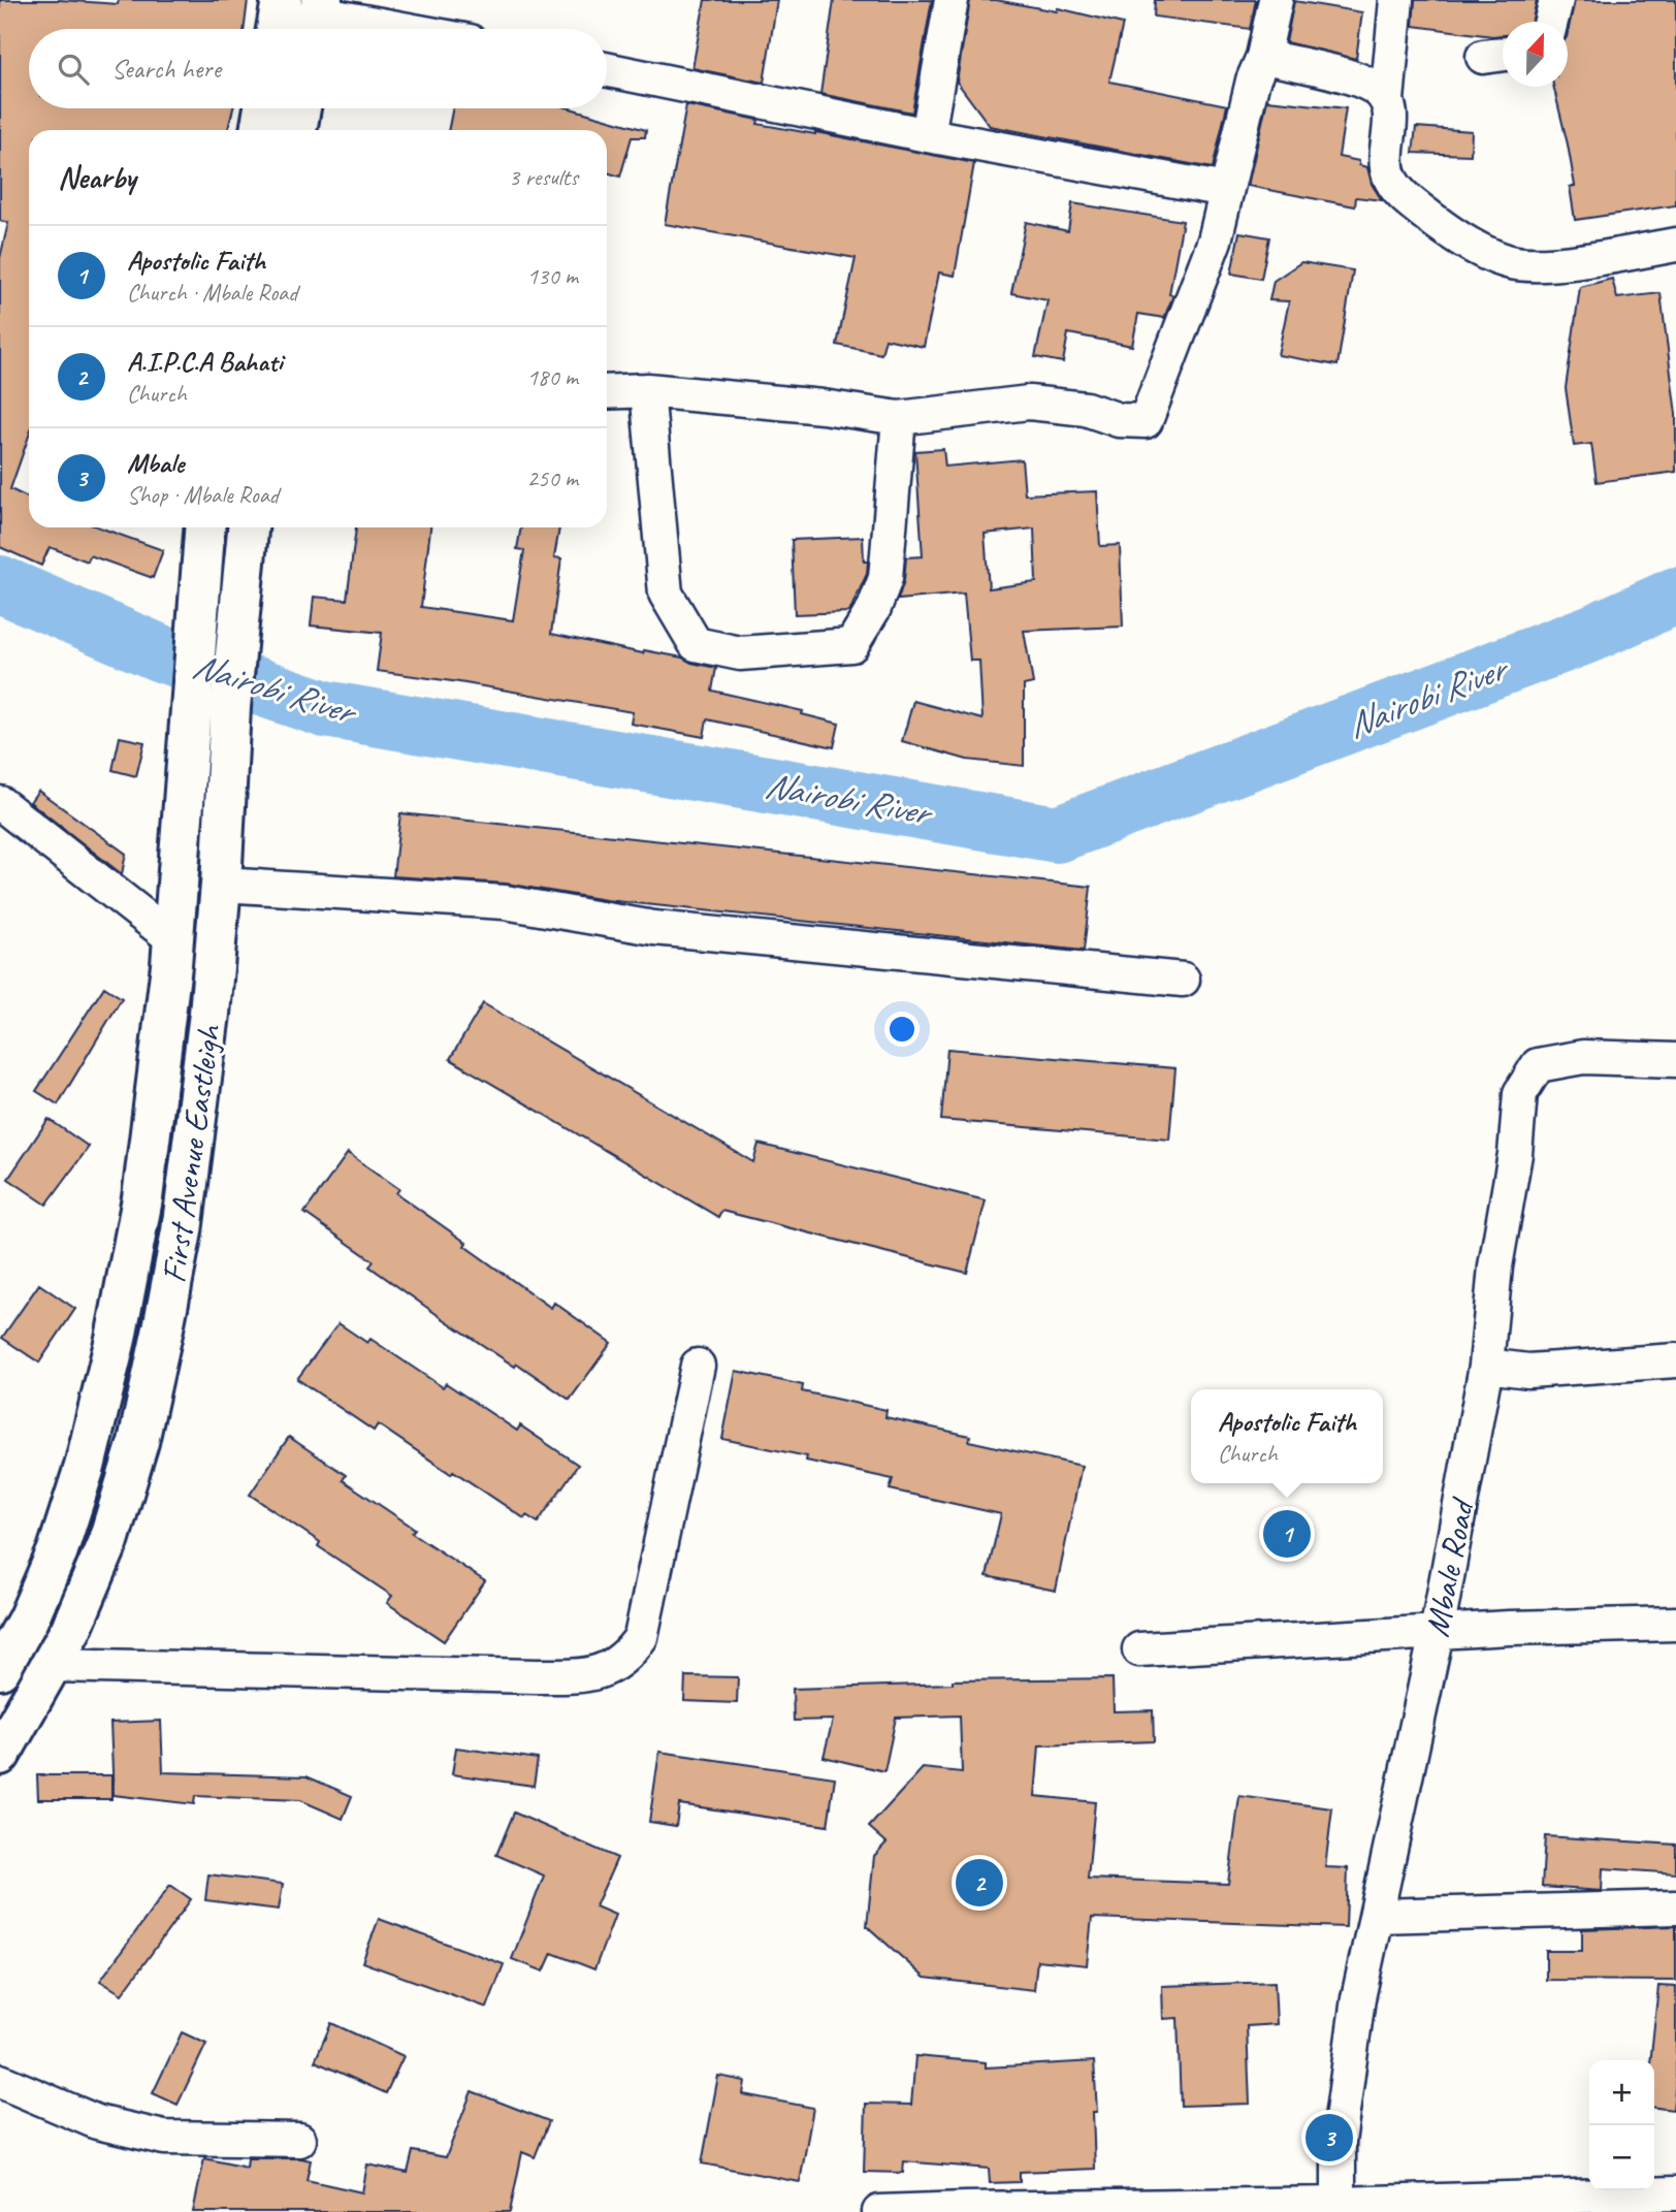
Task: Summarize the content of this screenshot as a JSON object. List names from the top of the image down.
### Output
{
  "streets": {
    "main road": ["First Avenue Eastleigh"],
    "street": ["Mbale Road"]
  },
  "water": ["Nairobi River"],
  "north": "top",
  "page": {
    "search": "Search here",
    "heading": ["Nearby", "3 results"],
    "list": [
      {
        "mark": "1",
        "name": "Apostolic Faith",
        "note": "Church · Mbale Road",
        "value": "130 m"
      },
      {
        "mark": "2",
        "name": "A.I.P.C.A Bahati",
        "note": "Church",
        "value": "180 m"
      },
      {
        "mark": "3",
        "name": "Mbale",
        "note": "Shop · Mbale Road",
        "value": "250 m"
      }
    ],
    "popup": ["Apostolic Faith", "Church"],
    "pins": ["1", "2", "3"],
    "map_buttons": ["+", "−"]
  }
}
